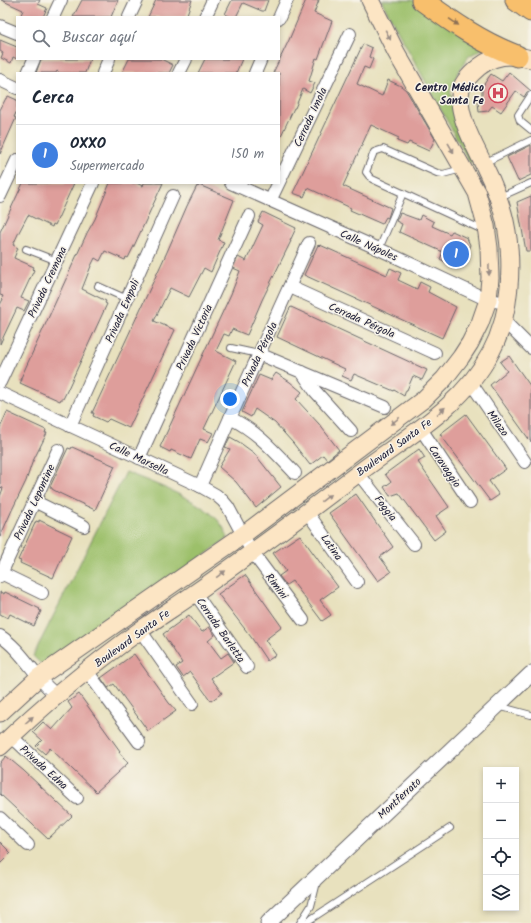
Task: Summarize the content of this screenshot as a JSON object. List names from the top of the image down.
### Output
{
  "streets": {
    "main road": ["Boulevard Santa Fe"],
    "street": [
      "Cerrada Imola",
      "Calle Nápoles",
      "Privada Cremona",
      "Privada Empoli",
      "Cerrada Pérgola",
      "Privada Victoria",
      "Privada Pérgola",
      "Milazo",
      "Calle Marsella",
      "Caravaggio",
      "Privada Lepontine",
      "Foggia",
      "Latina",
      "Rimini",
      "Cerrada Barletta",
      "Privada Edna",
      "Montferrato"
    ]
  },
  "crossings": [
    ["Cerrada Imola", "Calle Nápoles"],
    ["Calle Nápoles", "Boulevard Santa Fe"],
    ["Privada Empoli", "Calle Marsella"],
    ["Cerrada Pérgola", "Privada Pérgola"],
    ["Privada Victoria", "Calle Marsella"],
    ["Privada Pérgola", "Calle Marsella"],
    ["Milazo", "Boulevard Santa Fe"],
    ["Boulevard Santa Fe", "Calle Marsella"],
    ["Boulevard Santa Fe", "Caravaggio"],
    ["Boulevard Santa Fe", "Foggia"],
    ["Boulevard Santa Fe", "Latina"],
    ["Boulevard Santa Fe", "Rimini"],
    ["Boulevard Santa Fe", "Cerrada Barletta"],
    ["Boulevard Santa Fe", "Privada Edna"],
    ["Calle Marsella", "Rimini"]
  ],
  "places": {
    "hospital": ["Centro Médico Santa Fe"]
  },
  "page": {
    "search": "Buscar aquí",
    "heading": "Cerca",
    "list": [
      {
        "mark": "1",
        "name": "OXXO",
        "note": "Supermercado",
        "value": "150 m"
      }
    ],
    "pins": "1",
    "map_buttons": ["+", "−"]
  }
}
